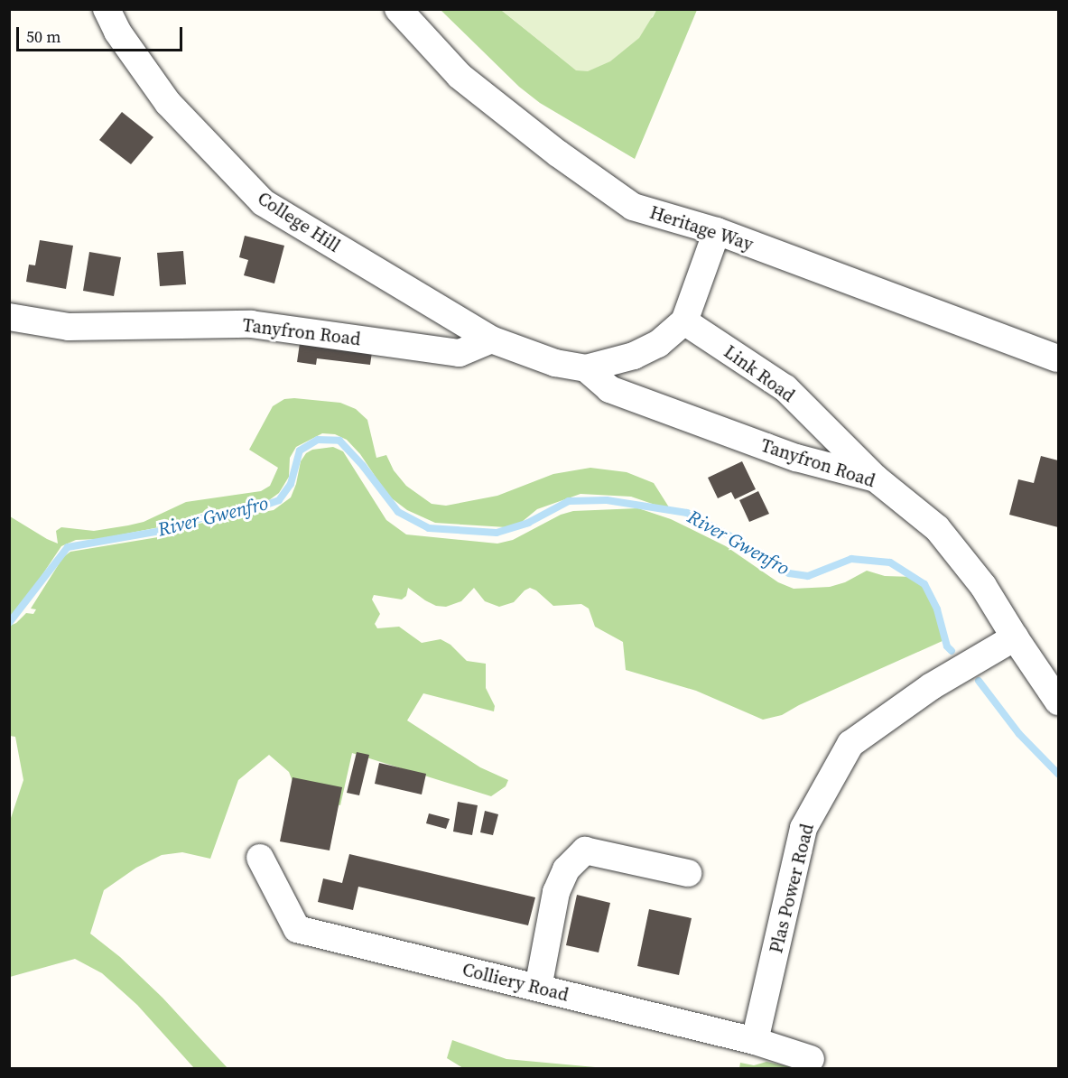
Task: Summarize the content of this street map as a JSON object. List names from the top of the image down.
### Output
{
  "streets": {
    "street": [
      "College Hill",
      "Heritage Way",
      "Tanyfron Road",
      "Link Road",
      "Plas Power Road",
      "Colliery Road"
    ]
  },
  "crossings": [
    ["College Hill", "Tanyfron Road"],
    ["Tanyfron Road", "Link Road"],
    ["Tanyfron Road", "Plas Power Road"],
    ["Plas Power Road", "Colliery Road"]
  ],
  "water": ["River Gwenfro"],
  "scale_bar": "50 m"
}
